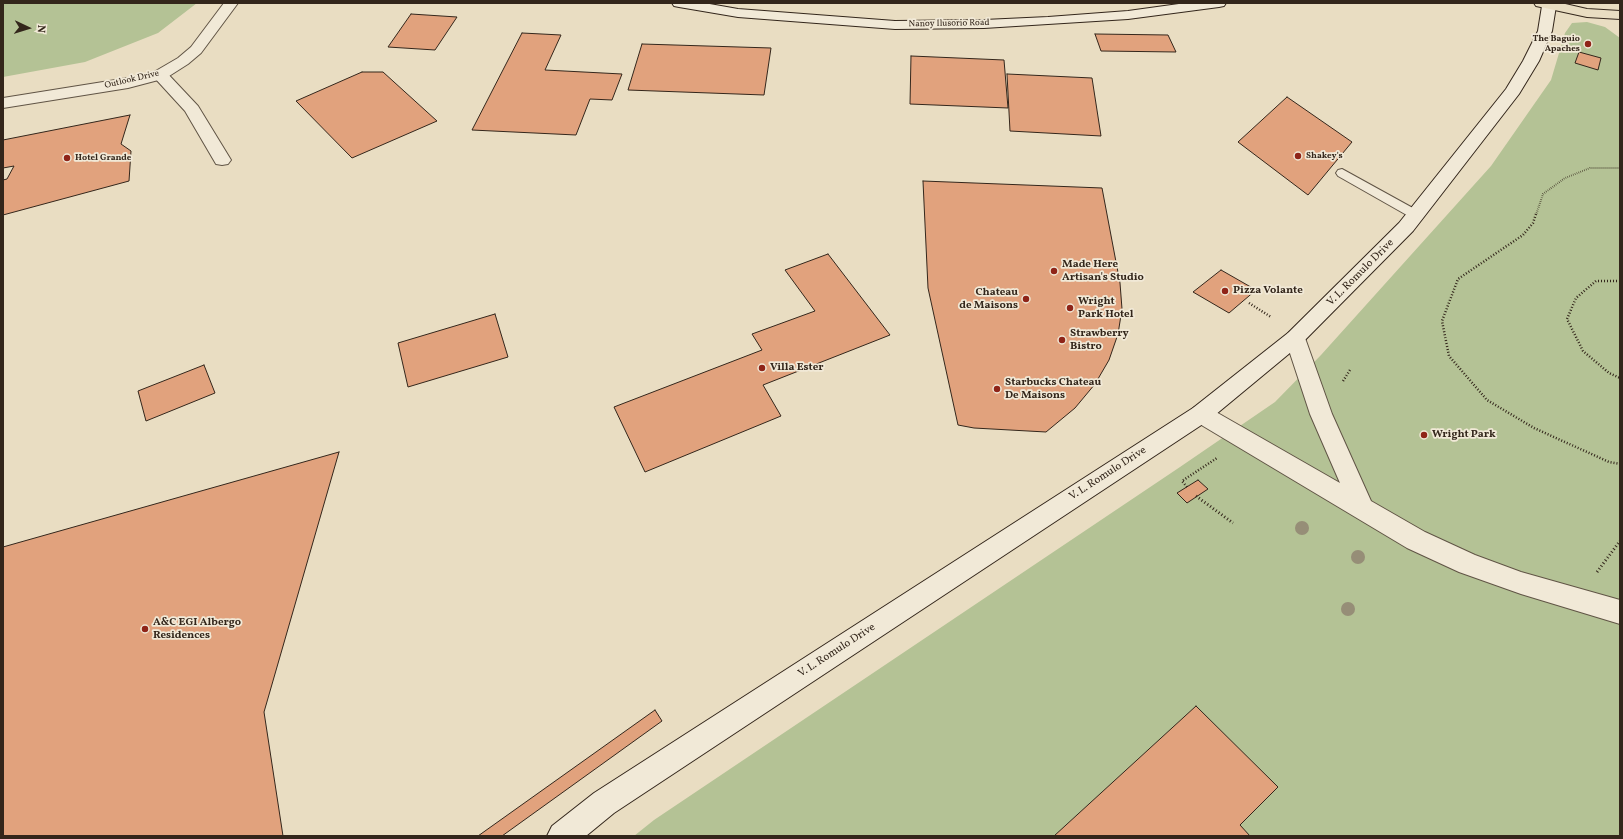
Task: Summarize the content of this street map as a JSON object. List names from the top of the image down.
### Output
{
  "streets": {
    "main road": ["Nanoy Ilusorio Road", "Outlook Drive", "V. L. Romulo Drive"]
  },
  "places": [
    "The Baguio Apaches",
    "Shakey's",
    "Hotel Grande",
    "Made Here Artisan's Studio",
    "Pizza Volante",
    "Chateau de Maisons",
    "Wright Park Hotel",
    "Strawberry Bistro",
    "Villa Ester",
    "Starbucks Chateau De Maisons",
    "Wright Park",
    "A&C EGI Albergo Residences"
  ],
  "north": "right"
}
